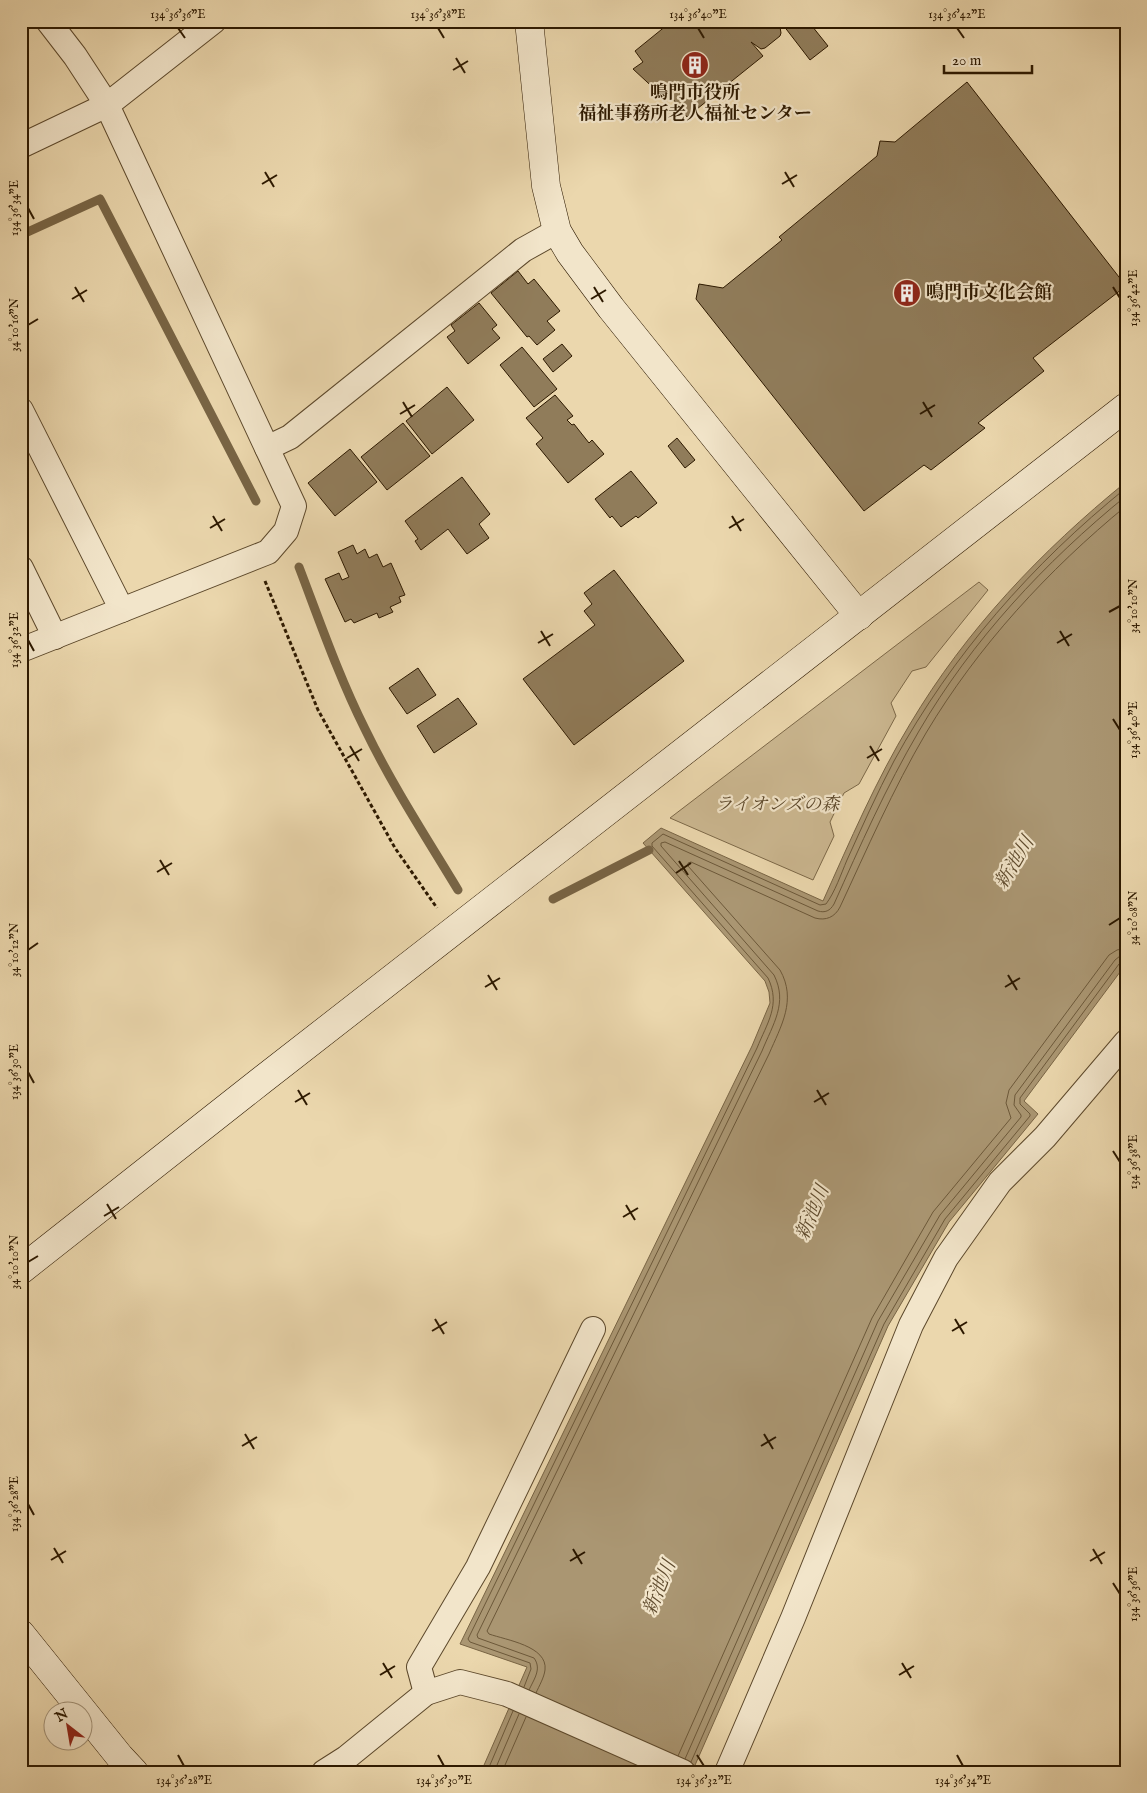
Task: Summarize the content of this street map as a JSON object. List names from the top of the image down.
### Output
{
  "water": ["新池川"],
  "parks": ["ライオンズの森"],
  "places": {
    "building": ["鳴門市役所 福祉事務所老人福祉センター", "鳴門市文化会館"]
  },
  "scale_bar": "20 m",
  "north": "top left",
  "coordinates": [
    "134°36'36\"E",
    "134°36'38\"E",
    "134°36'40\"E",
    "134°36'42\"E",
    "134°36'34\"E",
    "34°10'16\"N",
    "34°10'10\"N",
    "134°36'32\"E",
    "34°10'08\"N",
    "34°10'12\"N",
    "134°36'30\"E",
    "134°36'28\"E"
  ]
}
